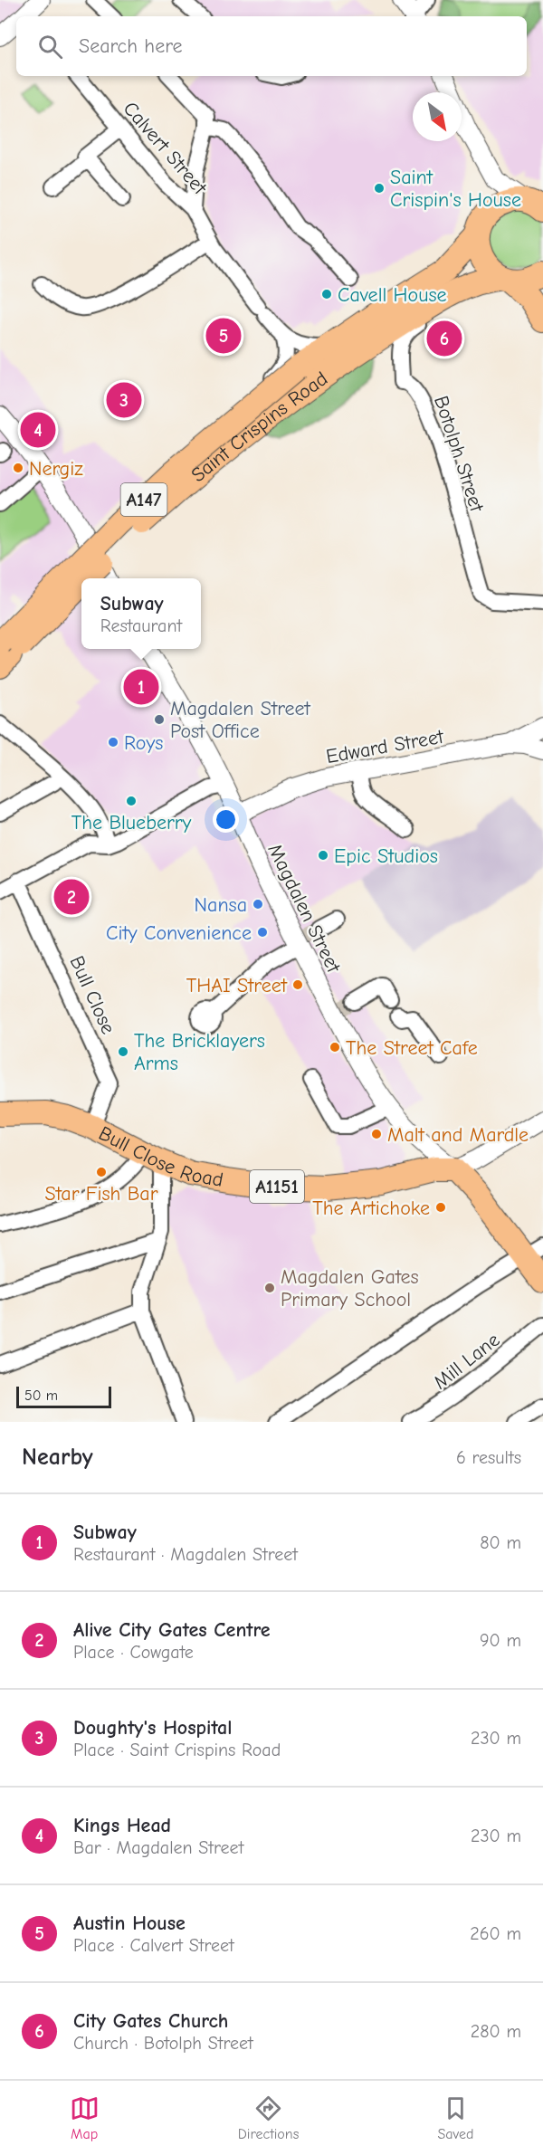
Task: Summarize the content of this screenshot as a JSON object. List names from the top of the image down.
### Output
{
  "streets": {
    "main road": [
      "Saint Crispins Road",
      "A147",
      "Bull Close Road",
      "A1151"
    ],
    "street": [
      "Calvert Street",
      "Botolph Street",
      "Edward Street",
      "Magdalen Street",
      "Bull Close",
      "Mill Lane"
    ]
  },
  "crossings": [
    ["Calvert Street", "Saint Crispins Road"],
    ["Saint Crispins Road", "Botolph Street"],
    ["Edward Street", "Magdalen Street"],
    ["Magdalen Street", "Bull Close Road"],
    ["Bull Close", "Bull Close Road"]
  ],
  "places": [
    "Saint Crispin's House",
    "Cavell House",
    "Nergiz",
    "Magdalen Street Post Office",
    "Roys",
    "The Blueberry",
    "Epic Studios",
    "Nansa",
    "City Convenience",
    "THAI Street",
    "The Street Cafe",
    "The Bricklayers Arms",
    "Malt and Mardle",
    "Star Fish Bar",
    "The Artichoke",
    "Magdalen Gates Primary School"
  ],
  "scale_bar": "50 m",
  "north": "bottom right",
  "page": {
    "search": "Search here",
    "pins": [
      "5",
      "6",
      "3",
      "4",
      "1",
      "2"
    ],
    "popup": ["Subway", "Restaurant"],
    "scale": "50 m",
    "heading": ["Nearby", "6 results"],
    "list": [
      {
        "mark": "1",
        "name": "Subway",
        "note": "Restaurant · Magdalen Street",
        "value": "80 m"
      },
      {
        "mark": "2",
        "name": "Alive City Gates Centre",
        "note": "Place · Cowgate",
        "value": "90 m"
      },
      {
        "mark": "3",
        "name": "Doughty's Hospital",
        "note": "Place · Saint Crispins Road",
        "value": "230 m"
      },
      {
        "mark": "4",
        "name": "Kings Head",
        "note": "Bar · Magdalen Street",
        "value": "230 m"
      },
      {
        "mark": "5",
        "name": "Austin House",
        "note": "Place · Calvert Street",
        "value": "260 m"
      },
      {
        "mark": "6",
        "name": "City Gates Church",
        "note": "Church · Botolph Street",
        "value": "280 m"
      }
    ],
    "nav": ["Map", "Directions", "Saved"]
  }
}
